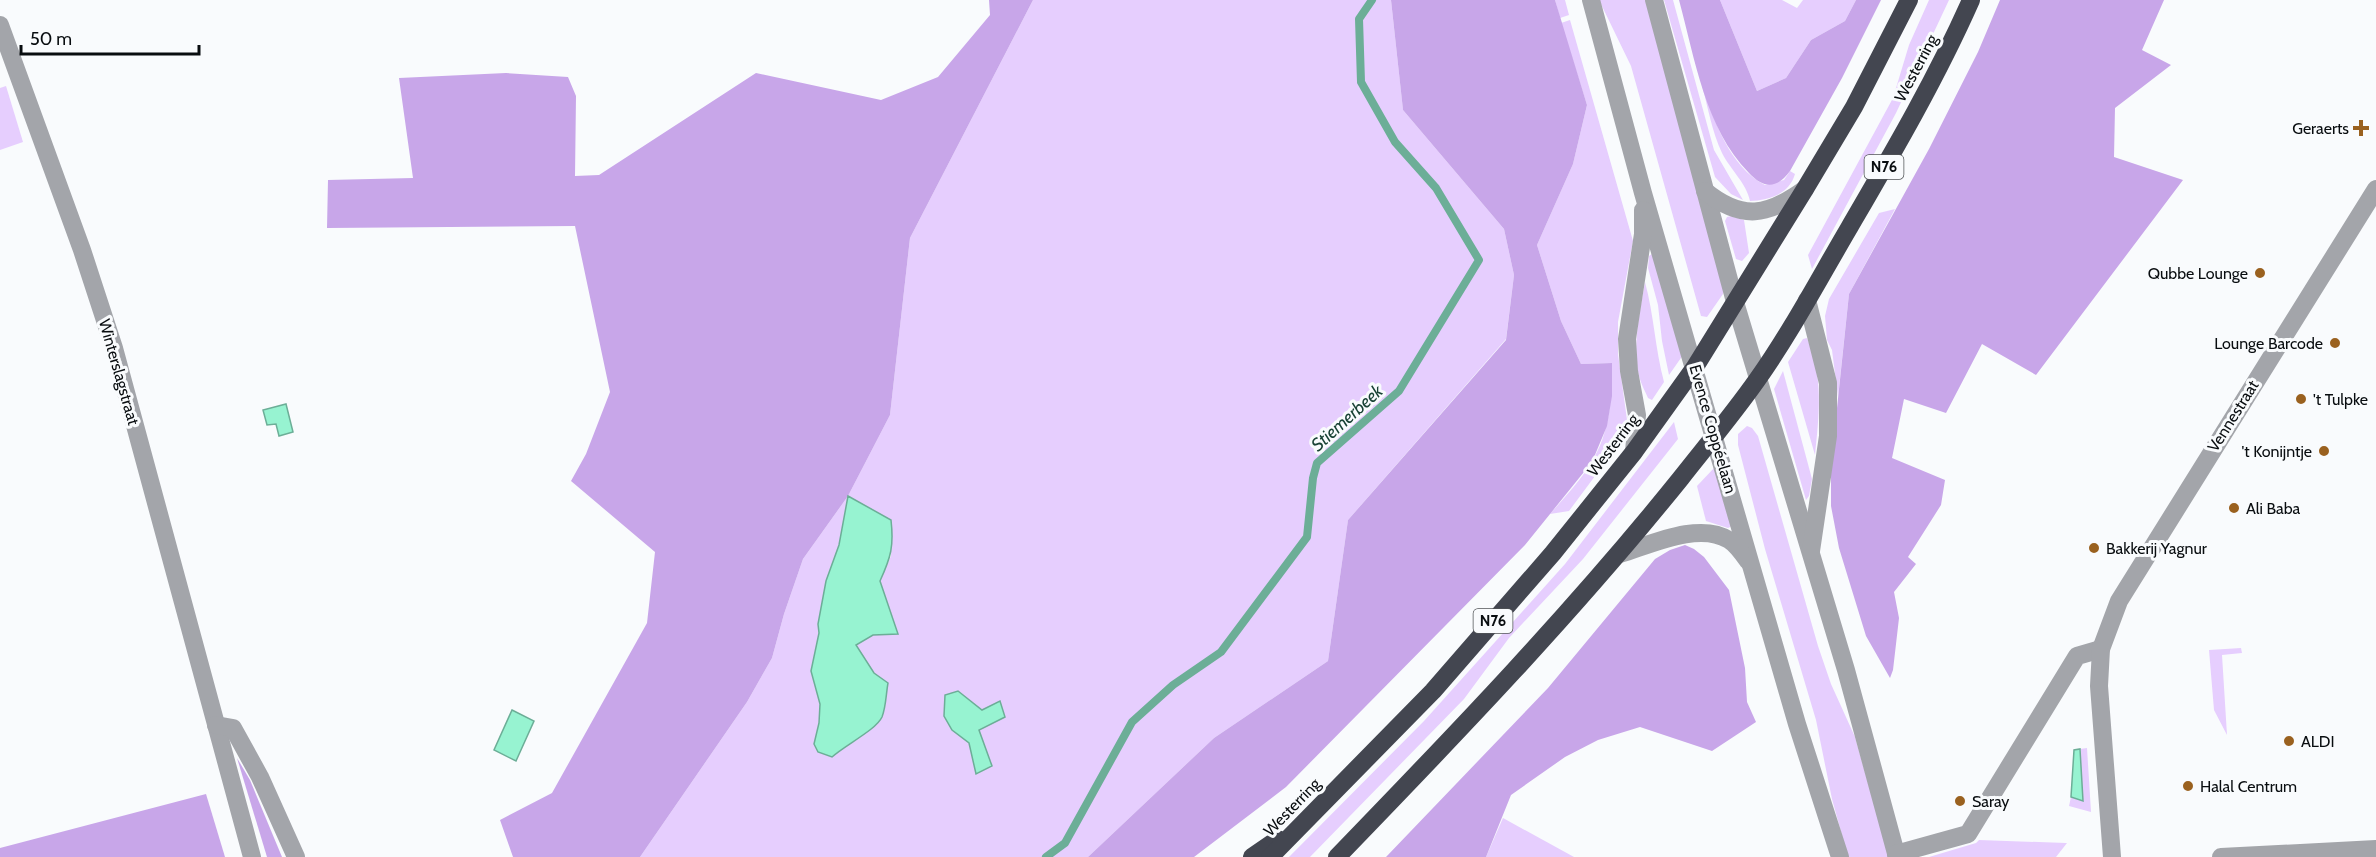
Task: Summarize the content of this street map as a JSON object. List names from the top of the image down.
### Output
{
  "streets": {
    "highway": ["Westerring", "N76"],
    "street": ["Winterslagstraat", "Vennestraat", "Evence Coppéelaan"]
  },
  "crossings": [
    ["Westerring", "Evence Coppéelaan"]
  ],
  "water": ["Stiemerbeek"],
  "places": {
    "health": ["Geraerts"],
    "other": [
      "Qubbe Lounge",
      "Lounge Barcode",
      "'t Tulpke",
      "'t Konijntje",
      "Ali Baba",
      "Bakkerij Yagnur",
      "ALDI",
      "Halal Centrum",
      "Saray"
    ]
  },
  "scale_bar": "50 m"
}
